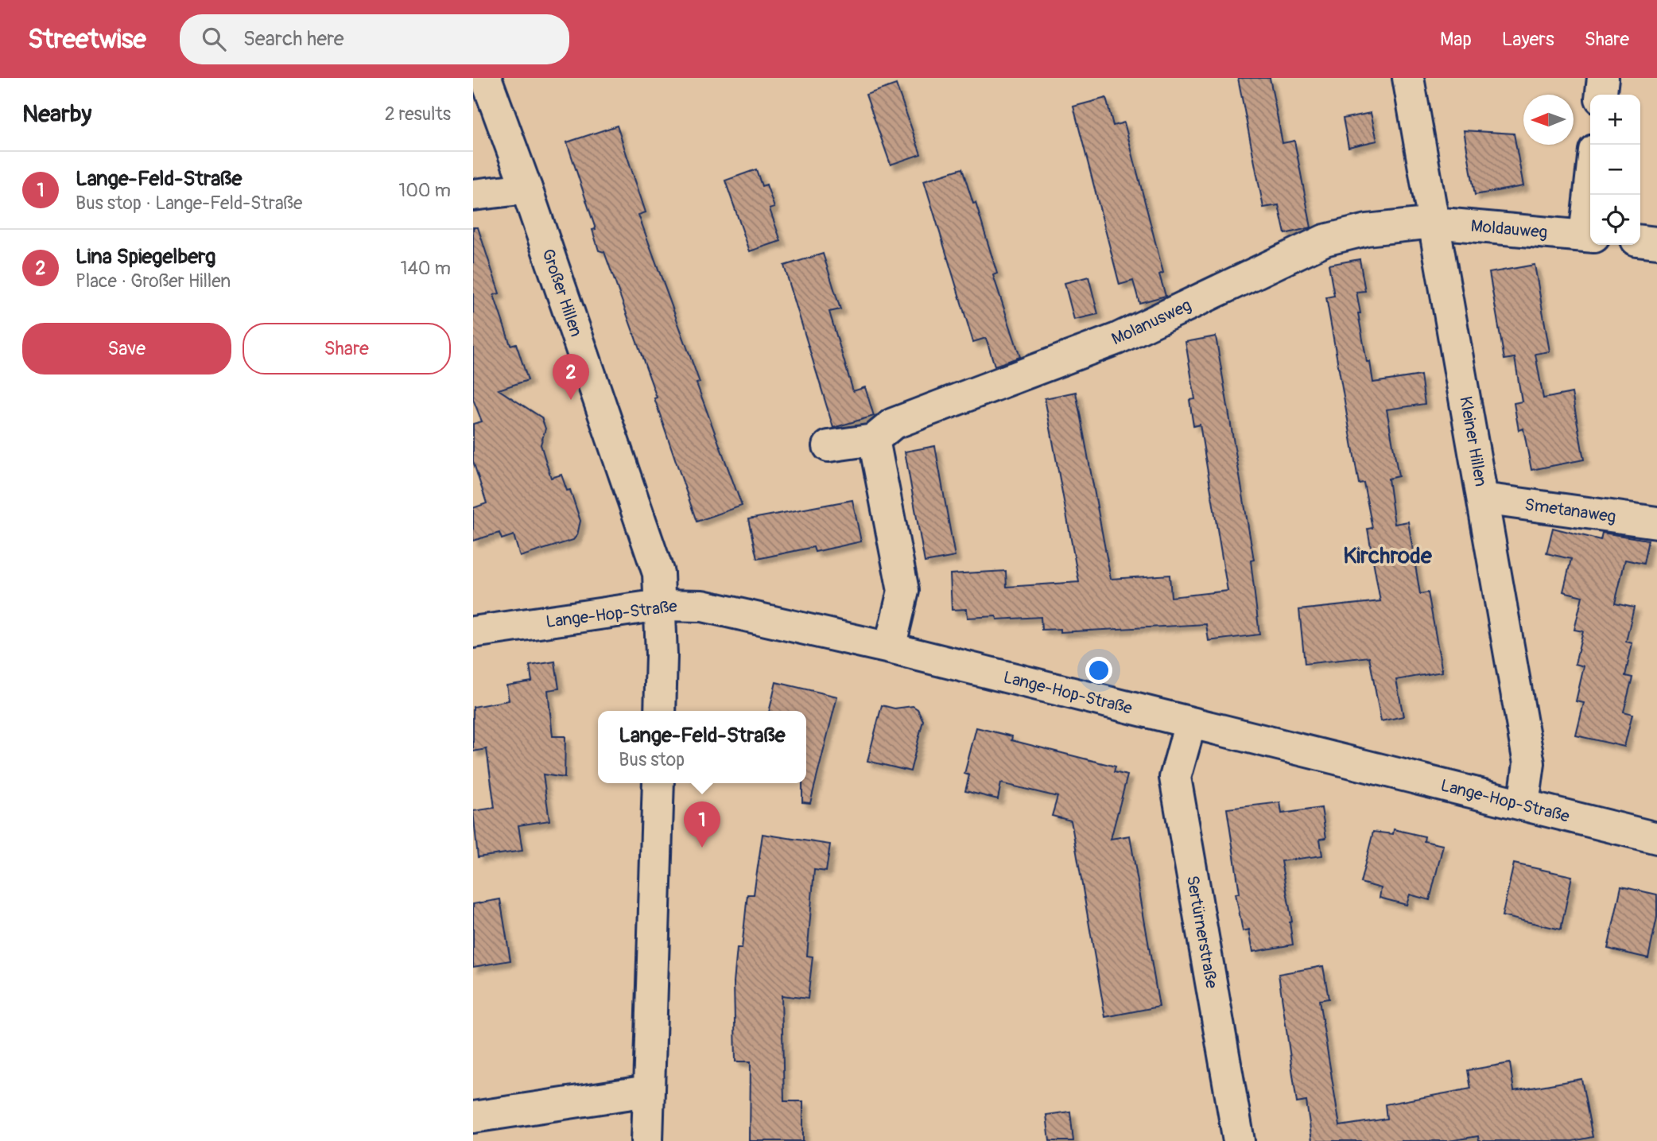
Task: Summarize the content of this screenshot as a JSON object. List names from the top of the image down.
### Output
{
  "streets": {
    "street": [
      "Moldauweg",
      "Großer Hillen",
      "Molanusweg",
      "Kleiner Hillen",
      "Smetanaweg",
      "Lange-Hop-Straße",
      "Sertürnerstraße"
    ]
  },
  "crossings": [
    ["Moldauweg", "Molanusweg"],
    ["Moldauweg", "Kleiner Hillen"],
    ["Großer Hillen", "Lange-Hop-Straße"],
    ["Molanusweg", "Kleiner Hillen"],
    ["Kleiner Hillen", "Smetanaweg"],
    ["Kleiner Hillen", "Lange-Hop-Straße"],
    ["Lange-Hop-Straße", "Sertürnerstraße"]
  ],
  "districts": ["Kirchrode"],
  "north": "left",
  "page": {
    "header": "Streetwise",
    "search": "Search here",
    "nav": ["Map", "Layers", "Share"],
    "heading": ["Nearby", "2 results"],
    "map_buttons": ["+", "−"],
    "list": [
      {
        "mark": "1",
        "name": "Lange-Feld-Straße",
        "note": "Bus stop · Lange-Feld-Straße",
        "value": "100 m"
      },
      {
        "mark": "2",
        "name": "Lina Spiegelberg",
        "note": "Place · Großer Hillen",
        "value": "140 m"
      }
    ],
    "buttons": ["Save", "Share"],
    "pins": ["2", "1"],
    "popup": ["Lange-Feld-Straße", "Bus stop"]
  }
}
